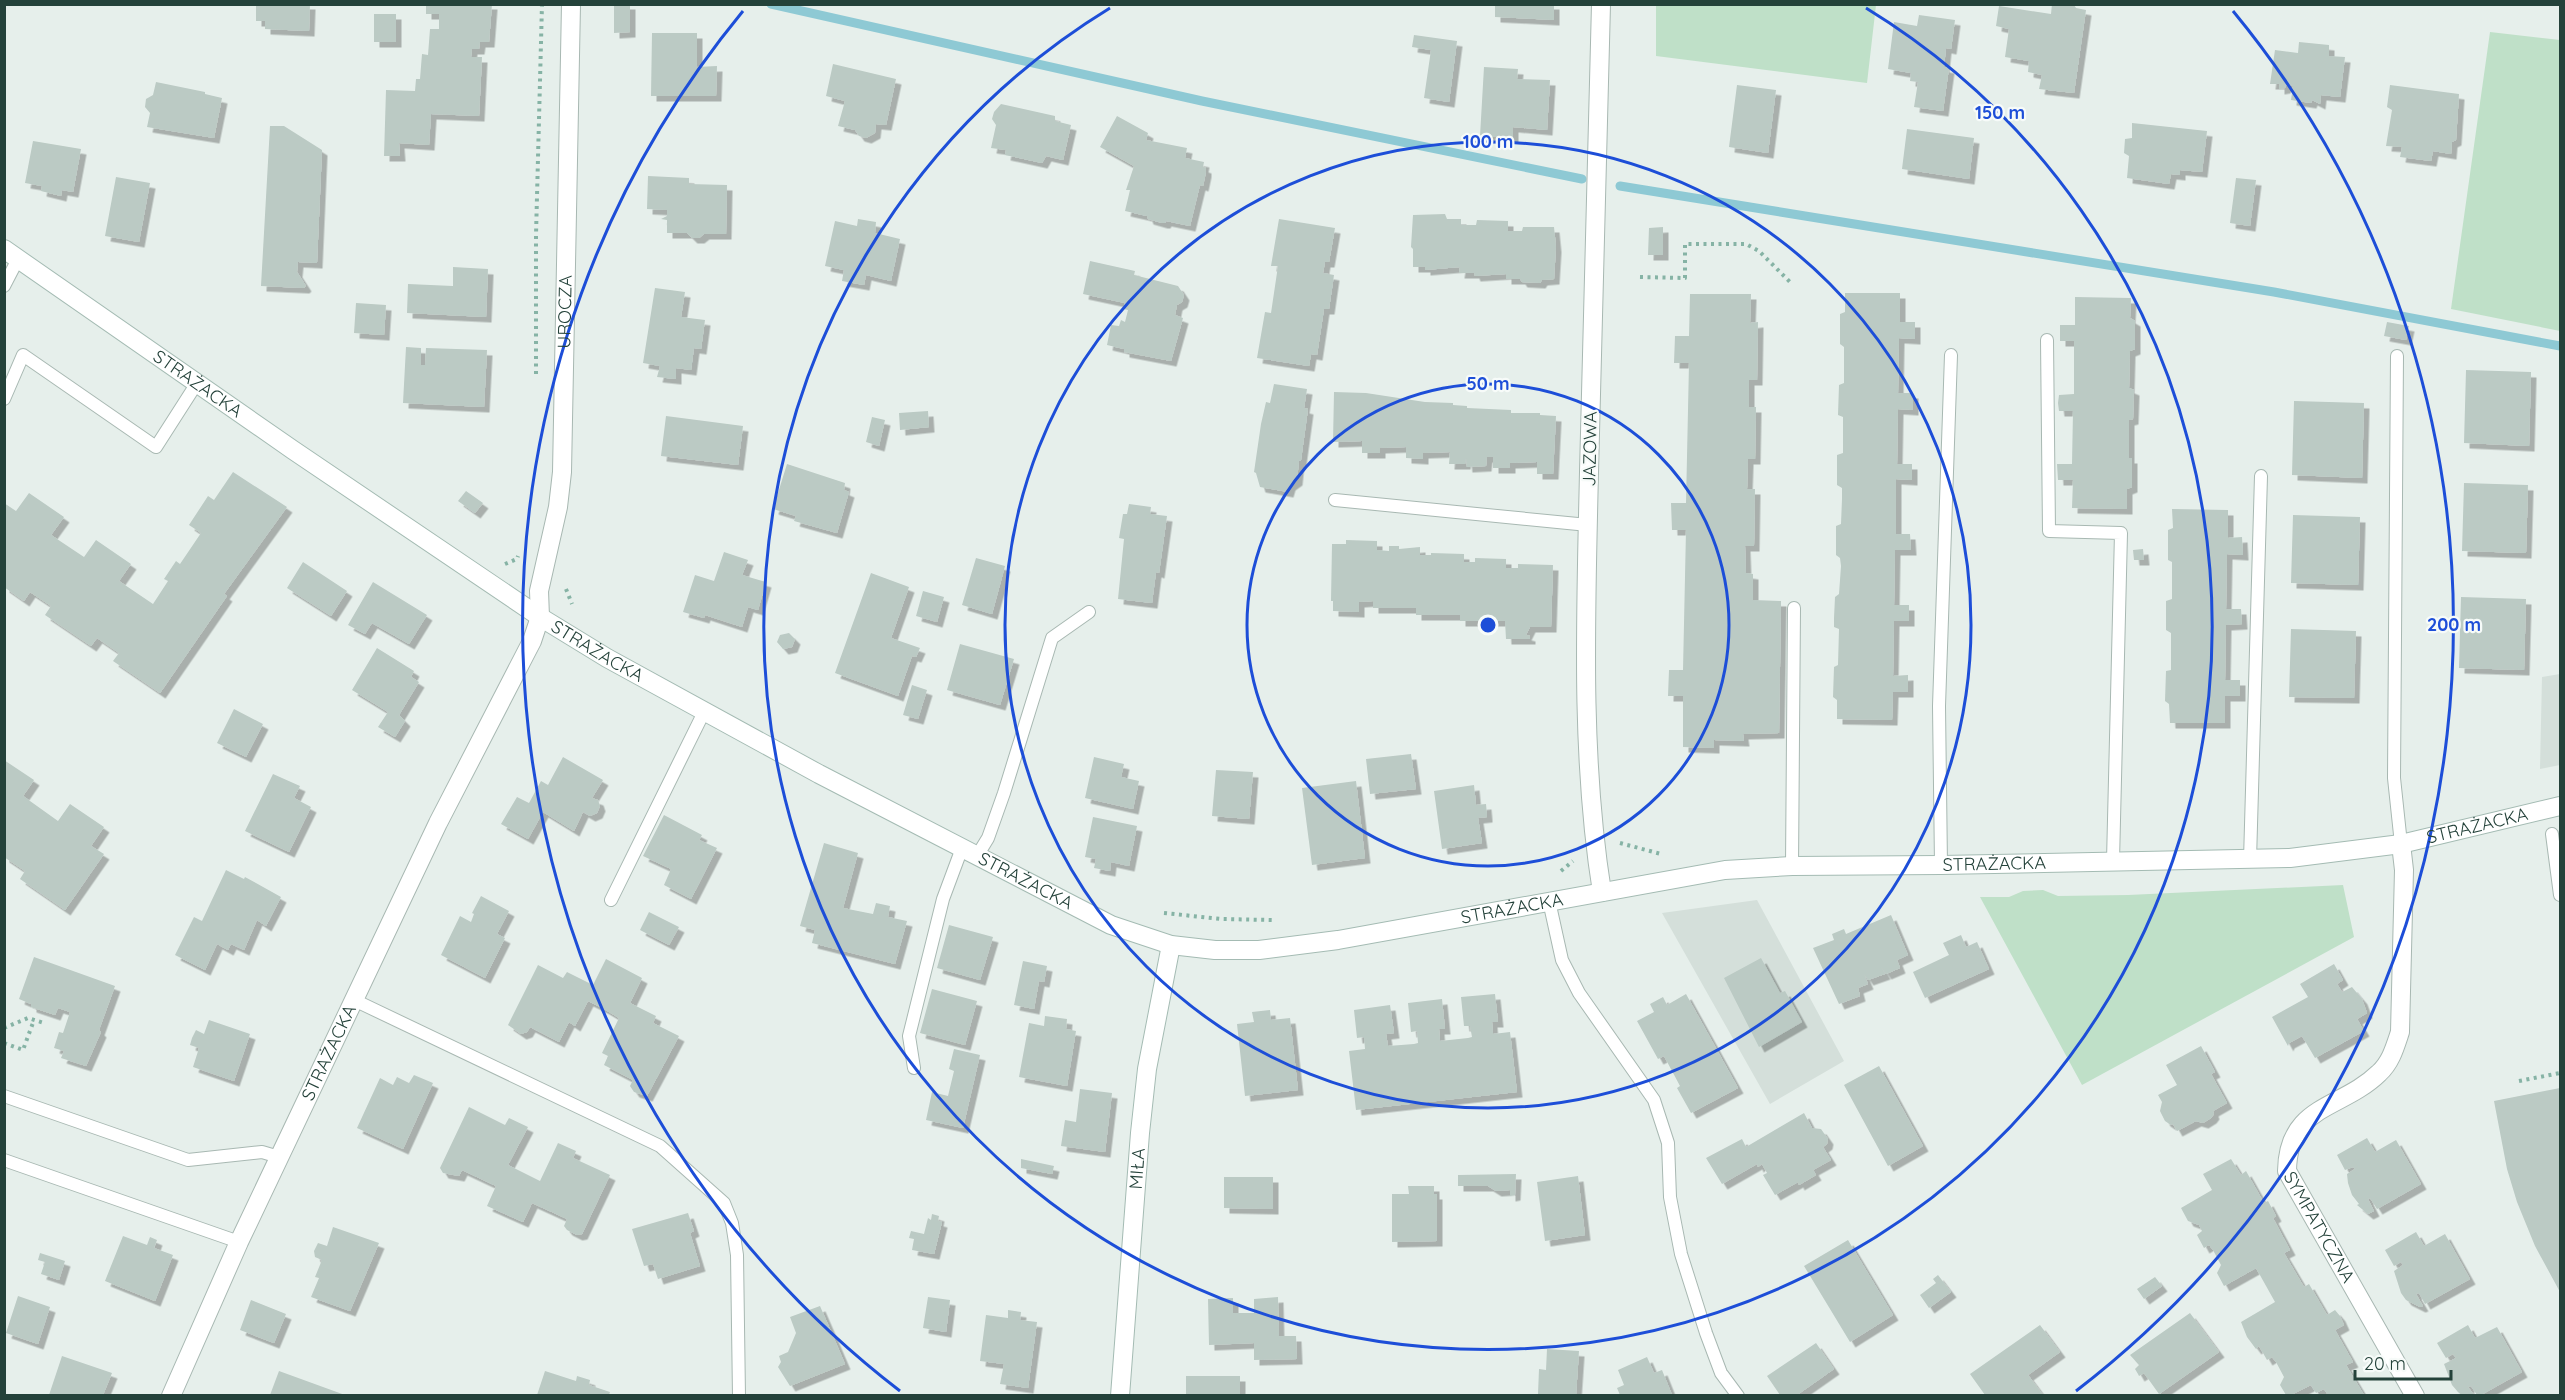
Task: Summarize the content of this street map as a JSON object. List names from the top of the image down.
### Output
{
  "streets": {
    "street": [
      "UROCZA",
      "STRAŻACKA",
      "JAZOWA",
      "MIŁA",
      "SYMPATYCZNA"
    ]
  },
  "crossings": [
    ["UROCZA", "STRAŻACKA"],
    ["STRAŻACKA", "JAZOWA"],
    ["STRAŻACKA", "MIŁA"],
    ["STRAŻACKA", "SYMPATYCZNA"]
  ],
  "scale_bar": "20 m",
  "rings": [
    "150 m",
    "100 m",
    "50 m",
    "200 m"
  ]
}
